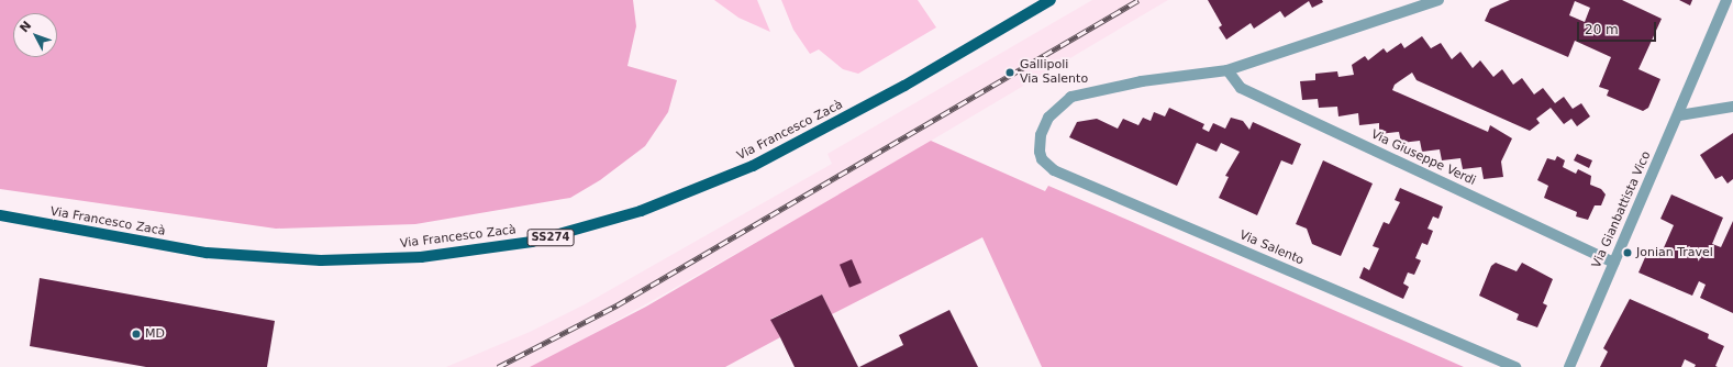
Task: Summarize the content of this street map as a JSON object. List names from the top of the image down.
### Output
{
  "streets": {
    "main road": ["Via Francesco Zacà", "SS274"],
    "street": ["Via Giuseppe Verdi", "Via Gianbattista Vico", "Via Salento"]
  },
  "crossings": [
    ["Via Giuseppe Verdi", "Via Gianbattista Vico"],
    ["Via Giuseppe Verdi", "Via Salento"]
  ],
  "places": ["Gallipoli Via Salento", "Jonian Travel", "MD"],
  "scale_bar": "20 m",
  "north": "top left"
}
